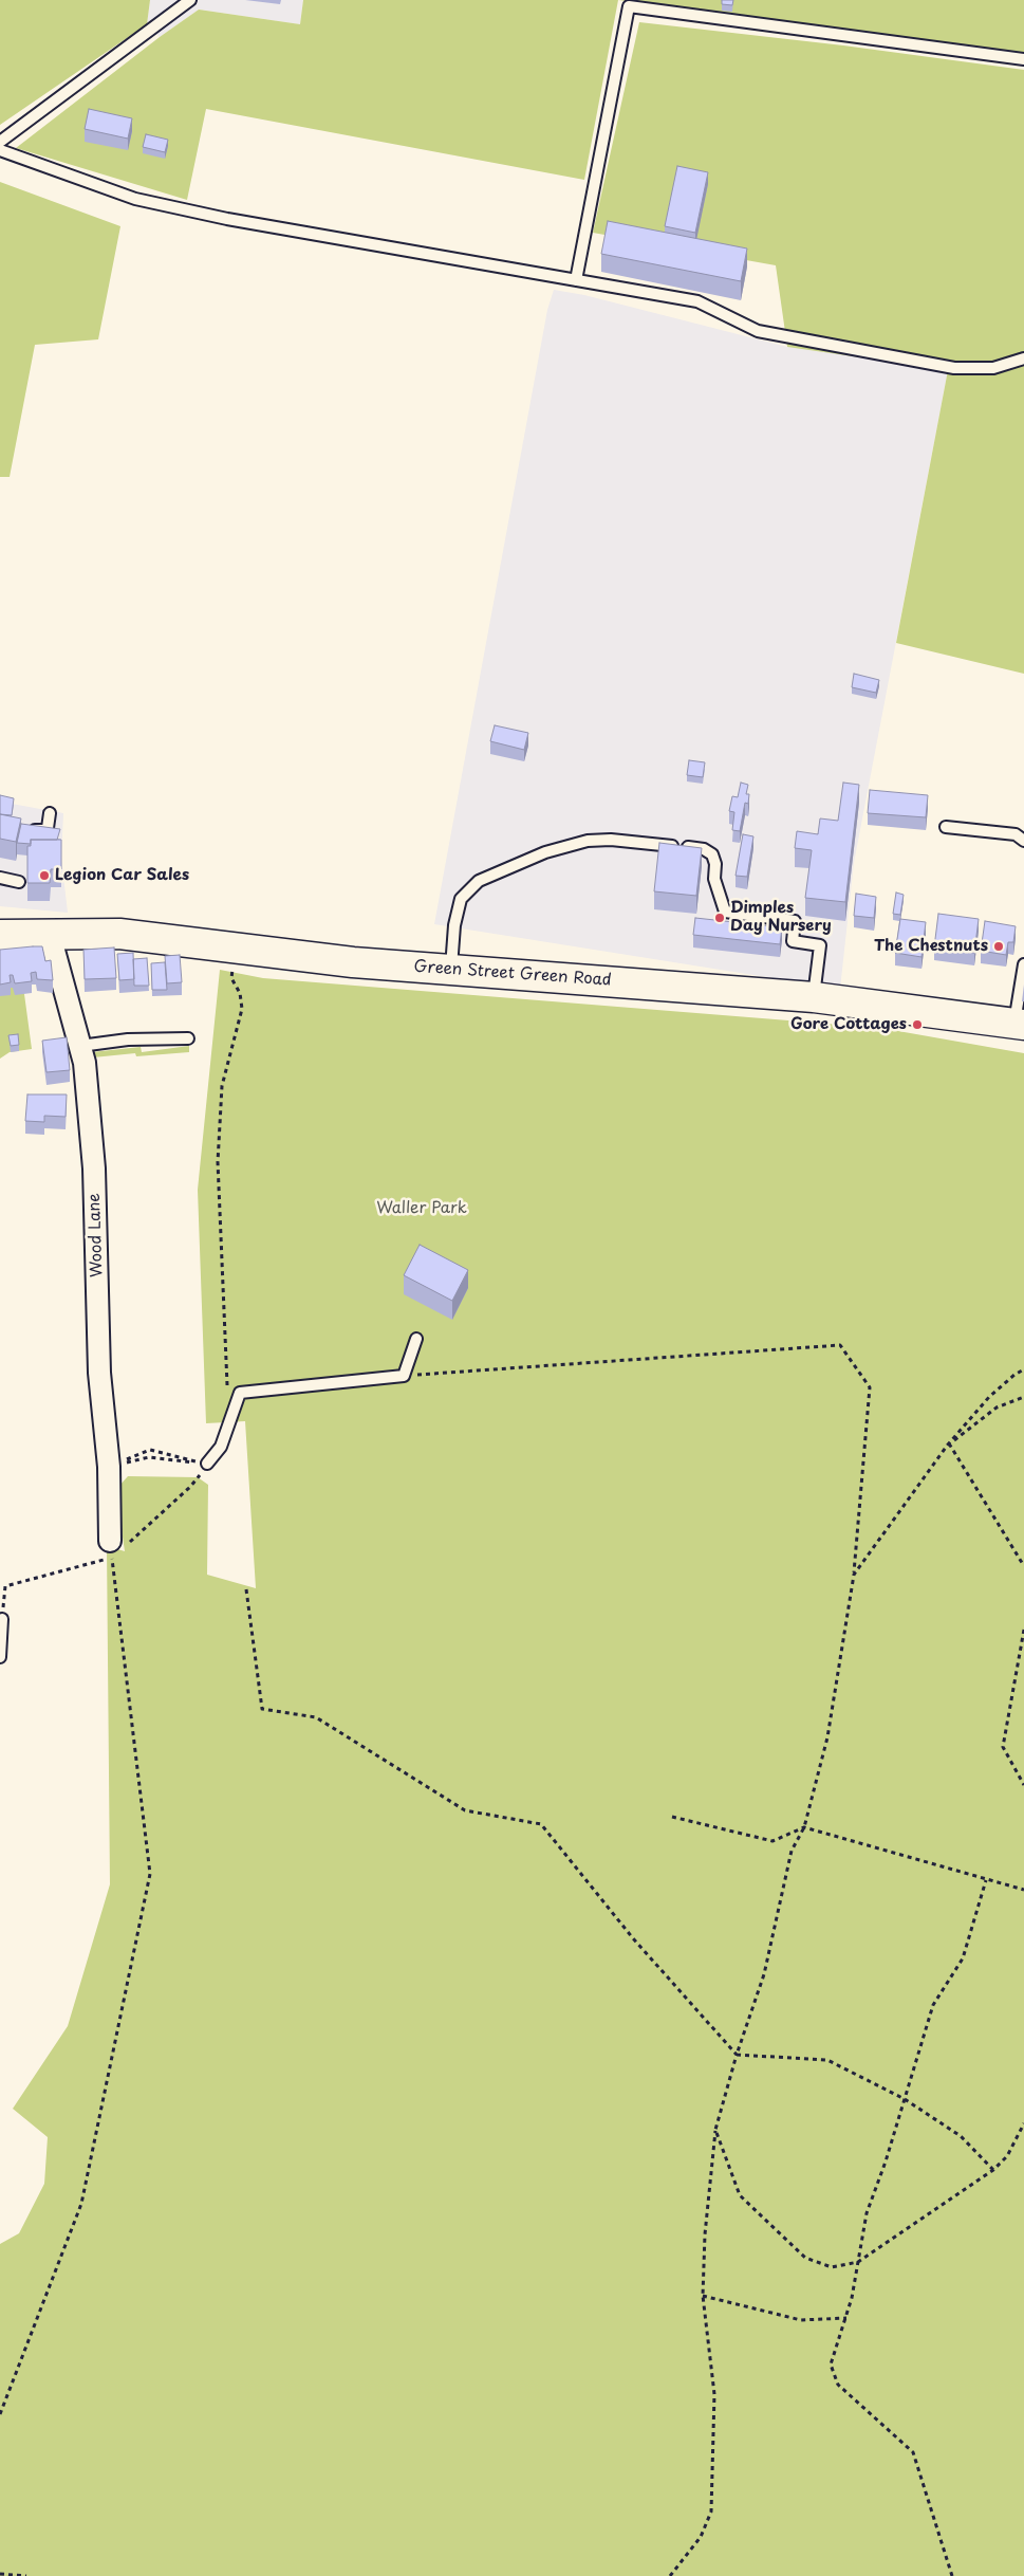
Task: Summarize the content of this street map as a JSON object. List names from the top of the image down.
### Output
{
  "streets": {
    "main road": ["Green Street Green Road"],
    "street": ["Wood Lane"]
  },
  "crossings": [
    ["Green Street Green Road", "Wood Lane"]
  ],
  "parks": ["Waller Park"],
  "places": [
    "Legion Car Sales",
    "Dimples Day Nursery",
    "The Chestnuts",
    "Gore Cottages"
  ]
}
